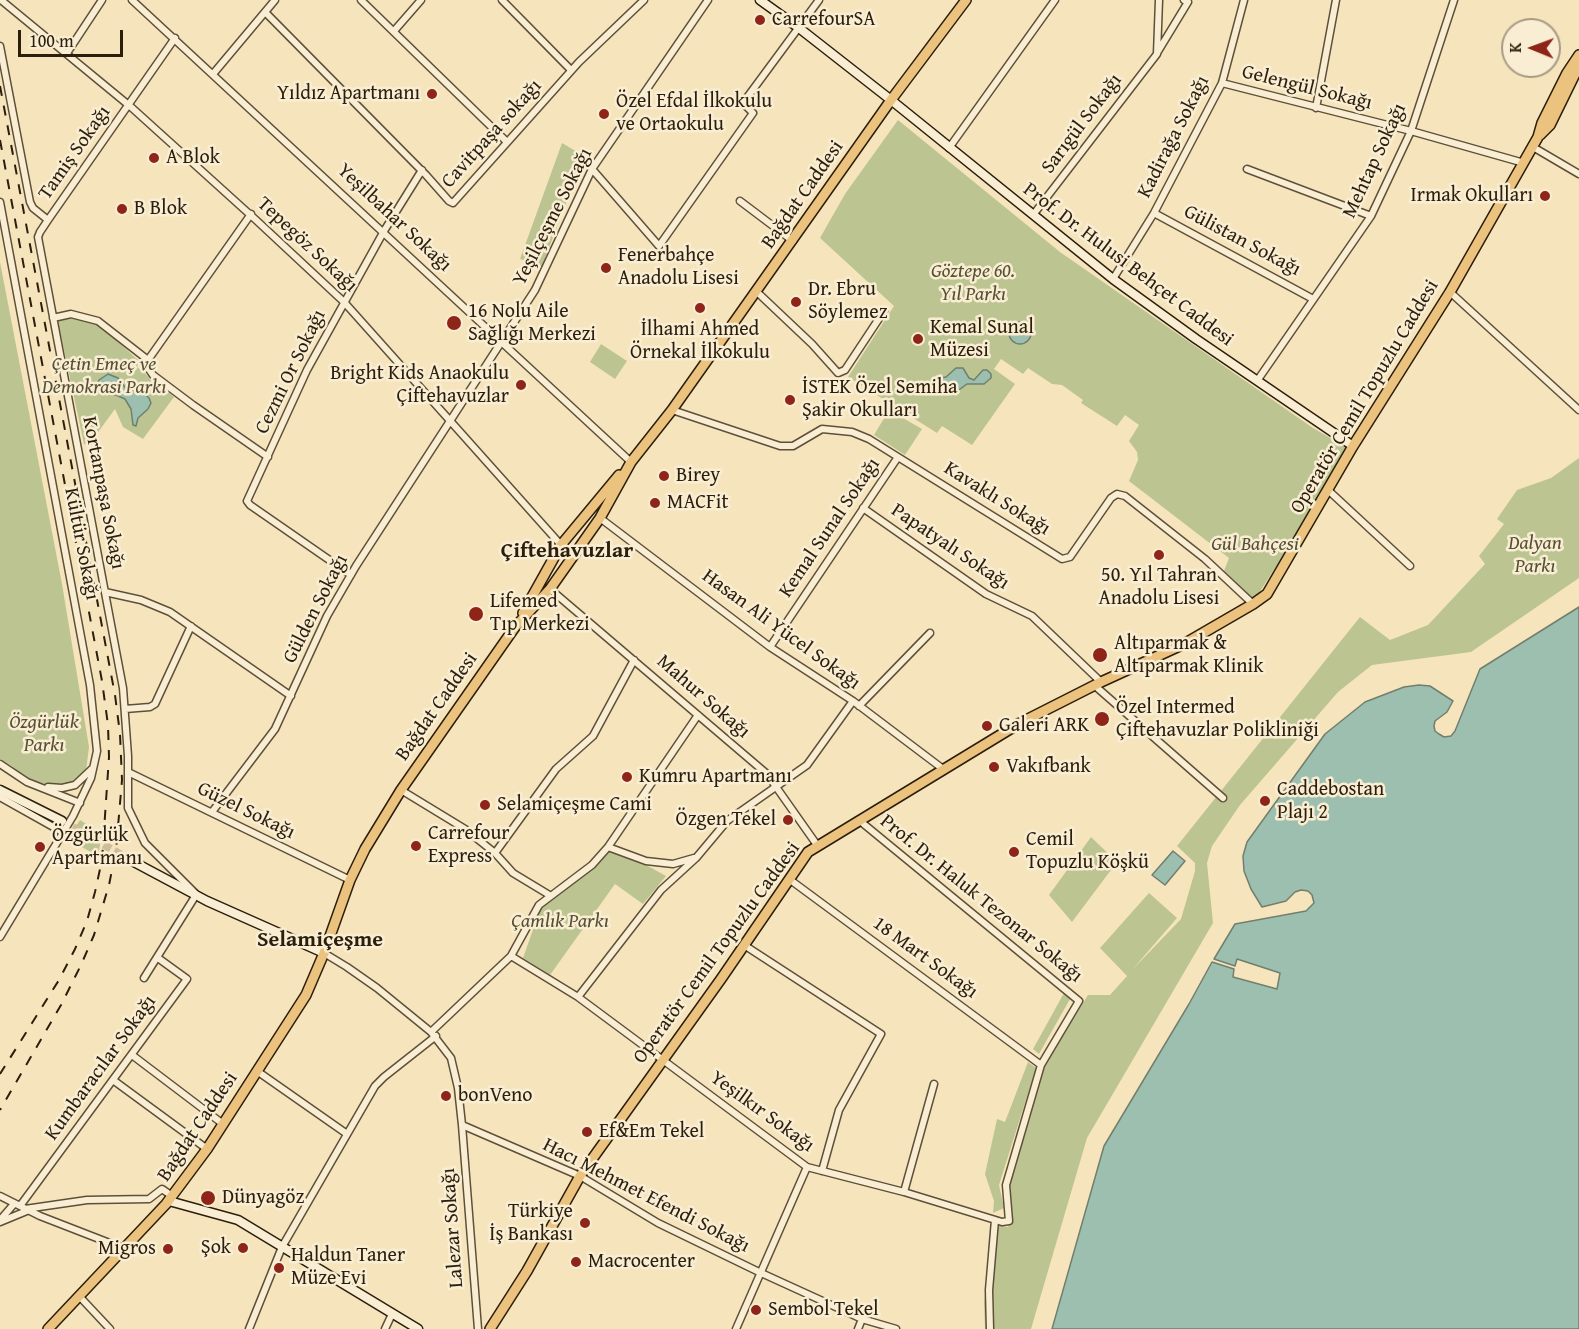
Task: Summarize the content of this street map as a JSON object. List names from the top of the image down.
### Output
{
  "streets": {
    "main road": ["Bağdat Caddesi", "Operatör Cemil Topuzlu Caddesi"],
    "street": [
      "Gelengül Sokağı",
      "Sarıgül Sokağı",
      "Cavitpaşa sokağı",
      "Kadirağa Sokağı",
      "Tamiş Sokağı",
      "Mehtap Sokağı",
      "Yeşilçeşme Sokağı",
      "Yeşilbahar Sokağı",
      "Gülistan Sokağı",
      "Tepegöz Sokağı",
      "Prof. Dr. Hulusi Behçet Caddesi",
      "Cezmi Or Sokağı",
      "Kortanpaşa Sokağı",
      "Kavaklı Sokağı",
      "Kemal Sunal Sokağı",
      "Kültür Sokağı",
      "Papatyalı Sokağı",
      "Gülden Sokağı",
      "Hasan Ali Yücel Sokağı",
      "Mahur Sokağı",
      "Güzel Sokağı",
      "Prof. Dr. Haluk Tezonar Sokağı",
      "18 Mart Sokağı",
      "Kumbaracılar Sokağı",
      "Yeşilkır Sokağı",
      "Hacı Mehmet Efendi Sokağı",
      "Lalezar Sokağı"
    ]
  },
  "crossings": [
    ["Gelengül Sokağı", "Kadirağa Sokağı"],
    ["Gelengül Sokağı", "Mehtap Sokağı"],
    ["Gelengül Sokağı", "Operatör Cemil Topuzlu Caddesi"],
    ["Sarıgül Sokağı", "Prof. Dr. Hulusi Behçet Caddesi"],
    ["Cavitpaşa sokağı", "Cezmi Or Sokağı"],
    ["Kadirağa Sokağı", "Gülistan Sokağı"],
    ["Kadirağa Sokağı", "Prof. Dr. Hulusi Behçet Caddesi"],
    ["Tamiş Sokağı", "Yeşilbahar Sokağı"],
    ["Tamiş Sokağı", "Tepegöz Sokağı"],
    ["Tamiş Sokağı", "Kortanpaşa Sokağı"],
    ["Mehtap Sokağı", "Gülistan Sokağı"],
    ["Mehtap Sokağı", "Prof. Dr. Hulusi Behçet Caddesi"],
    ["Bağdat Caddesi", "Yeşilbahar Sokağı"],
    ["Bağdat Caddesi", "Prof. Dr. Hulusi Behçet Caddesi"],
    ["Bağdat Caddesi", "Kavaklı Sokağı"],
    ["Bağdat Caddesi", "Hasan Ali Yücel Sokağı"],
    ["Bağdat Caddesi", "Mahur Sokağı"],
    ["Bağdat Caddesi", "Güzel Sokağı"],
    ["Yeşilçeşme Sokağı", "Yeşilbahar Sokağı"],
    ["Yeşilçeşme Sokağı", "Tepegöz Sokağı"],
    ["Yeşilçeşme Sokağı", "Gülden Sokağı"],
    ["Yeşilbahar Sokağı", "Cezmi Or Sokağı"],
    ["Tepegöz Sokağı", "Cezmi Or Sokağı"],
    ["Tepegöz Sokağı", "Gülden Sokağı"],
    ["Prof. Dr. Hulusi Behçet Caddesi", "Operatör Cemil Topuzlu Caddesi"],
    ["Cezmi Or Sokağı", "Gülden Sokağı"],
    ["Operatör Cemil Topuzlu Caddesi", "Kavaklı Sokağı"],
    ["Operatör Cemil Topuzlu Caddesi", "Papatyalı Sokağı"],
    ["Operatör Cemil Topuzlu Caddesi", "Hasan Ali Yücel Sokağı"],
    ["Operatör Cemil Topuzlu Caddesi", "Mahur Sokağı"],
    ["Operatör Cemil Topuzlu Caddesi", "Prof. Dr. Haluk Tezonar Sokağı"],
    ["Operatör Cemil Topuzlu Caddesi", "18 Mart Sokağı"],
    ["Operatör Cemil Topuzlu Caddesi", "Yeşilkır Sokağı"],
    ["Operatör Cemil Topuzlu Caddesi", "Hacı Mehmet Efendi Sokağı"],
    ["Kortanpaşa Sokağı", "Güzel Sokağı"],
    ["Kavaklı Sokağı", "Kemal Sunal Sokağı"],
    ["Kemal Sunal Sokağı", "Papatyalı Sokağı"],
    ["Kemal Sunal Sokağı", "Hasan Ali Yücel Sokağı"],
    ["Gülden Sokağı", "Güzel Sokağı"],
    ["Prof. Dr. Haluk Tezonar Sokağı", "18 Mart Sokağı"],
    ["Hacı Mehmet Efendi Sokağı", "Lalezar Sokağı"]
  ],
  "districts": ["Çiftehavuzlar", "Selamiçeşme"],
  "parks": [
    "Göztepe 60. Yıl Parkı",
    "Çetin Emeç ve Demokrasi Parkı",
    "Dalyan Parkı",
    "Gül Bahçesi",
    "Özgürlük Parkı",
    "Çamlık Parkı"
  ],
  "places": [
    "CarrefourSA",
    "Yıldız Apartmanı",
    "Özel Efdal İlkokulu ve Ortaokulu",
    "A Blok",
    "Irmak Okulları",
    "B Blok",
    "Fenerbahçe Anadolu Lisesi",
    "Dr. Ebru Söylemez",
    "İlhami Ahmed Örnekal İlkokulu",
    "16 Nolu Aile Sağlığı Merkezi",
    "Kemal Sunal Müzesi",
    "Bright Kids Anaokulu Çiftehavuzlar",
    "İSTEK Özel Semiha Şakir Okulları",
    "Birey",
    "MACFit",
    "50. Yıl Tahran Anadolu Lisesi",
    "Lifemed Tıp Merkezi",
    "Altıparmak & Altıparmak Klinik",
    "Özel Intermed Çiftehavuzlar Polikliniği",
    "Galeri ARK",
    "Vakıfbank",
    "Kumru Apartmanı",
    "Caddebostan Plajı 2",
    "Selamiçeşme Cami",
    "Özgen Tekel",
    "Carrefour Express",
    "Özgürlük Apartmanı",
    "Cemil Topuzlu Köşkü",
    "bonVeno",
    "Ef&Em Tekel",
    "Dünyagöz",
    "Türkiye İş Bankası",
    "Şok",
    "Migros",
    "Macrocenter",
    "Haldun Taner Müze Evi",
    "Sembol Tekel"
  ],
  "scale_bar": "100 m",
  "north": "left"
}
